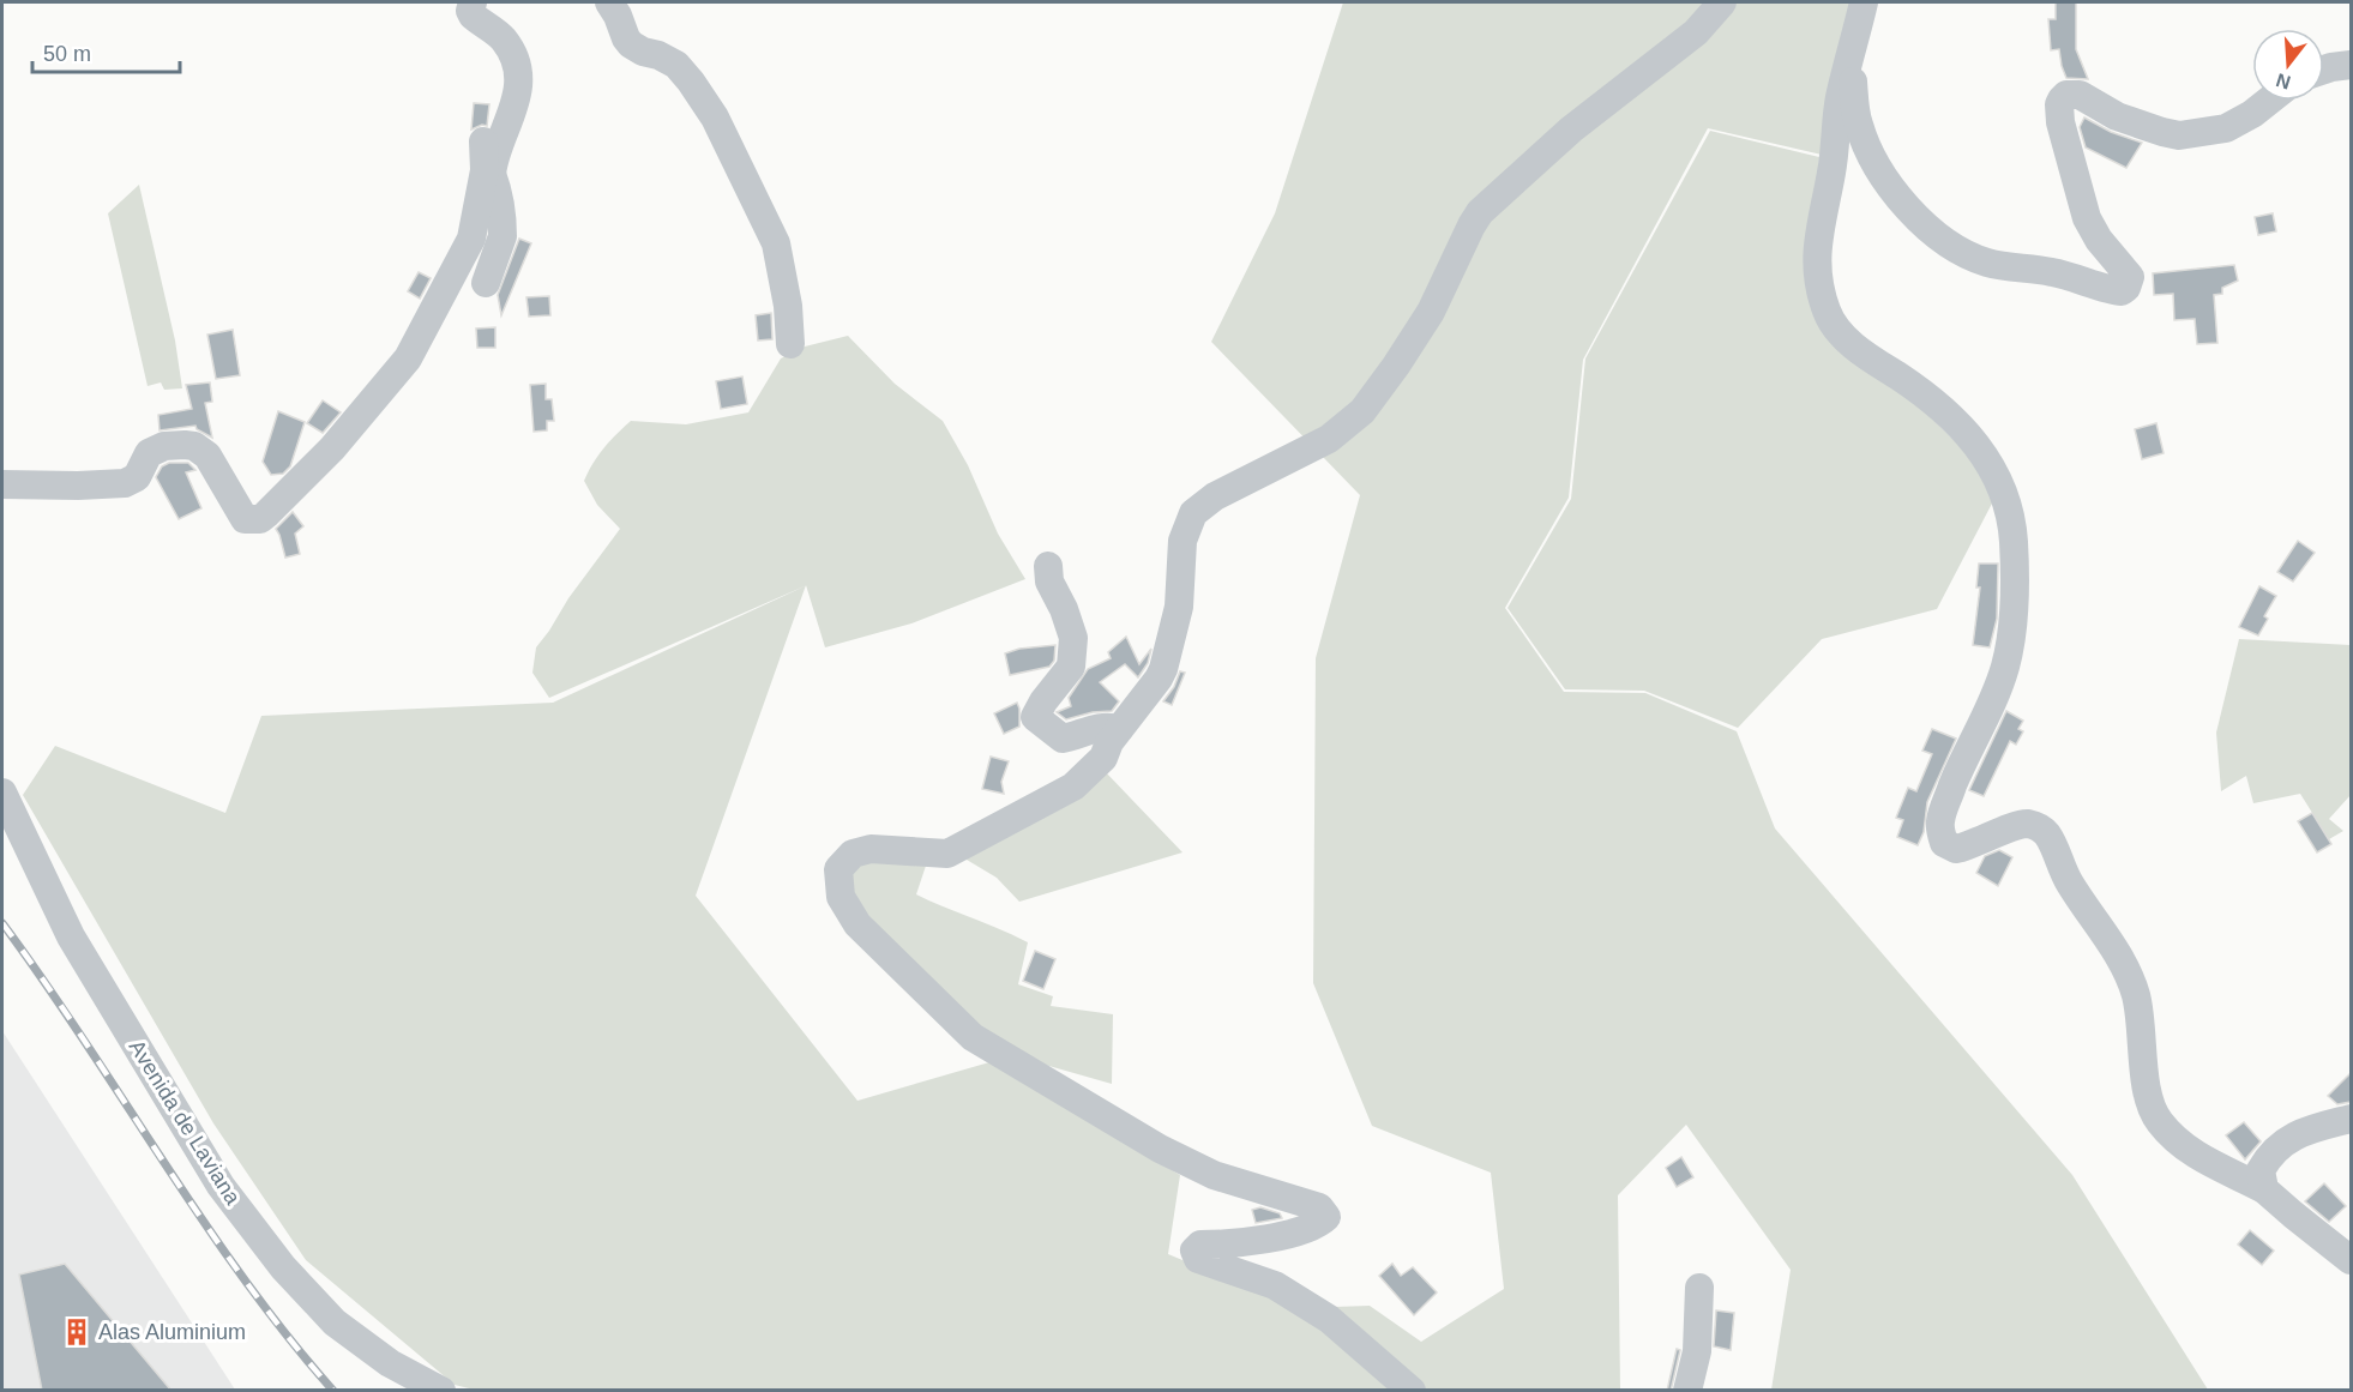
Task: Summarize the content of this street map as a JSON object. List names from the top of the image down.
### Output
{
  "streets": {
    "street": ["Avenida de Laviana"]
  },
  "places": {
    "building": ["Alas Aluminium"]
  },
  "scale_bar": "50 m",
  "north": "bottom"
}
